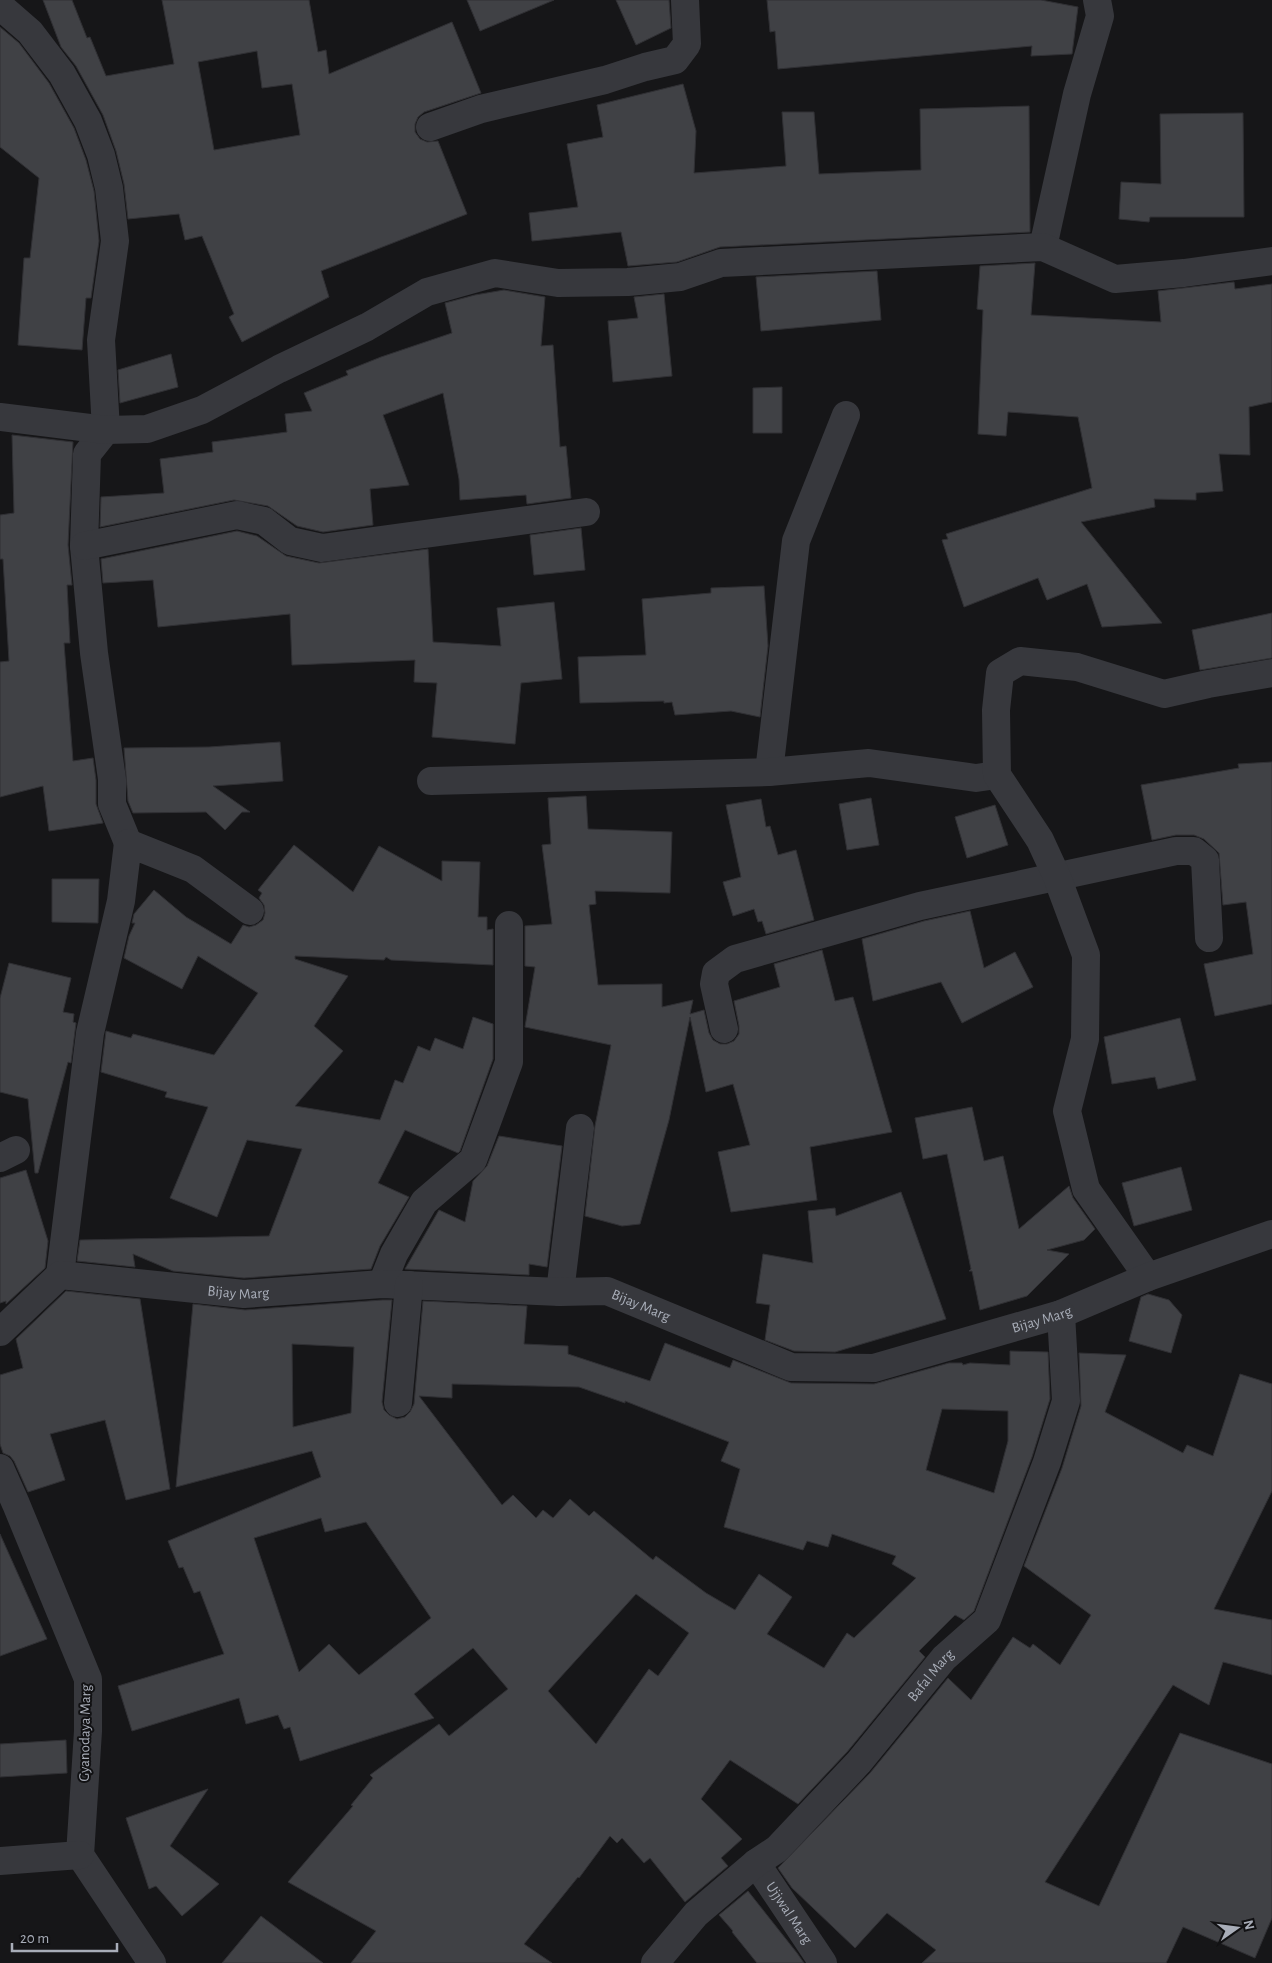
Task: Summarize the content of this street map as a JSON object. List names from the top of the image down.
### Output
{
  "streets": {
    "street": [
      "Bijay Marg",
      "Bafal Marg",
      "Gyanodaya Marg",
      "Ujjwal Marg"
    ]
  },
  "crossings": [
    ["Bijay Marg", "Bafal Marg"],
    ["Bafal Marg", "Ujjwal Marg"]
  ],
  "scale_bar": "20 m",
  "north": "right"
}
